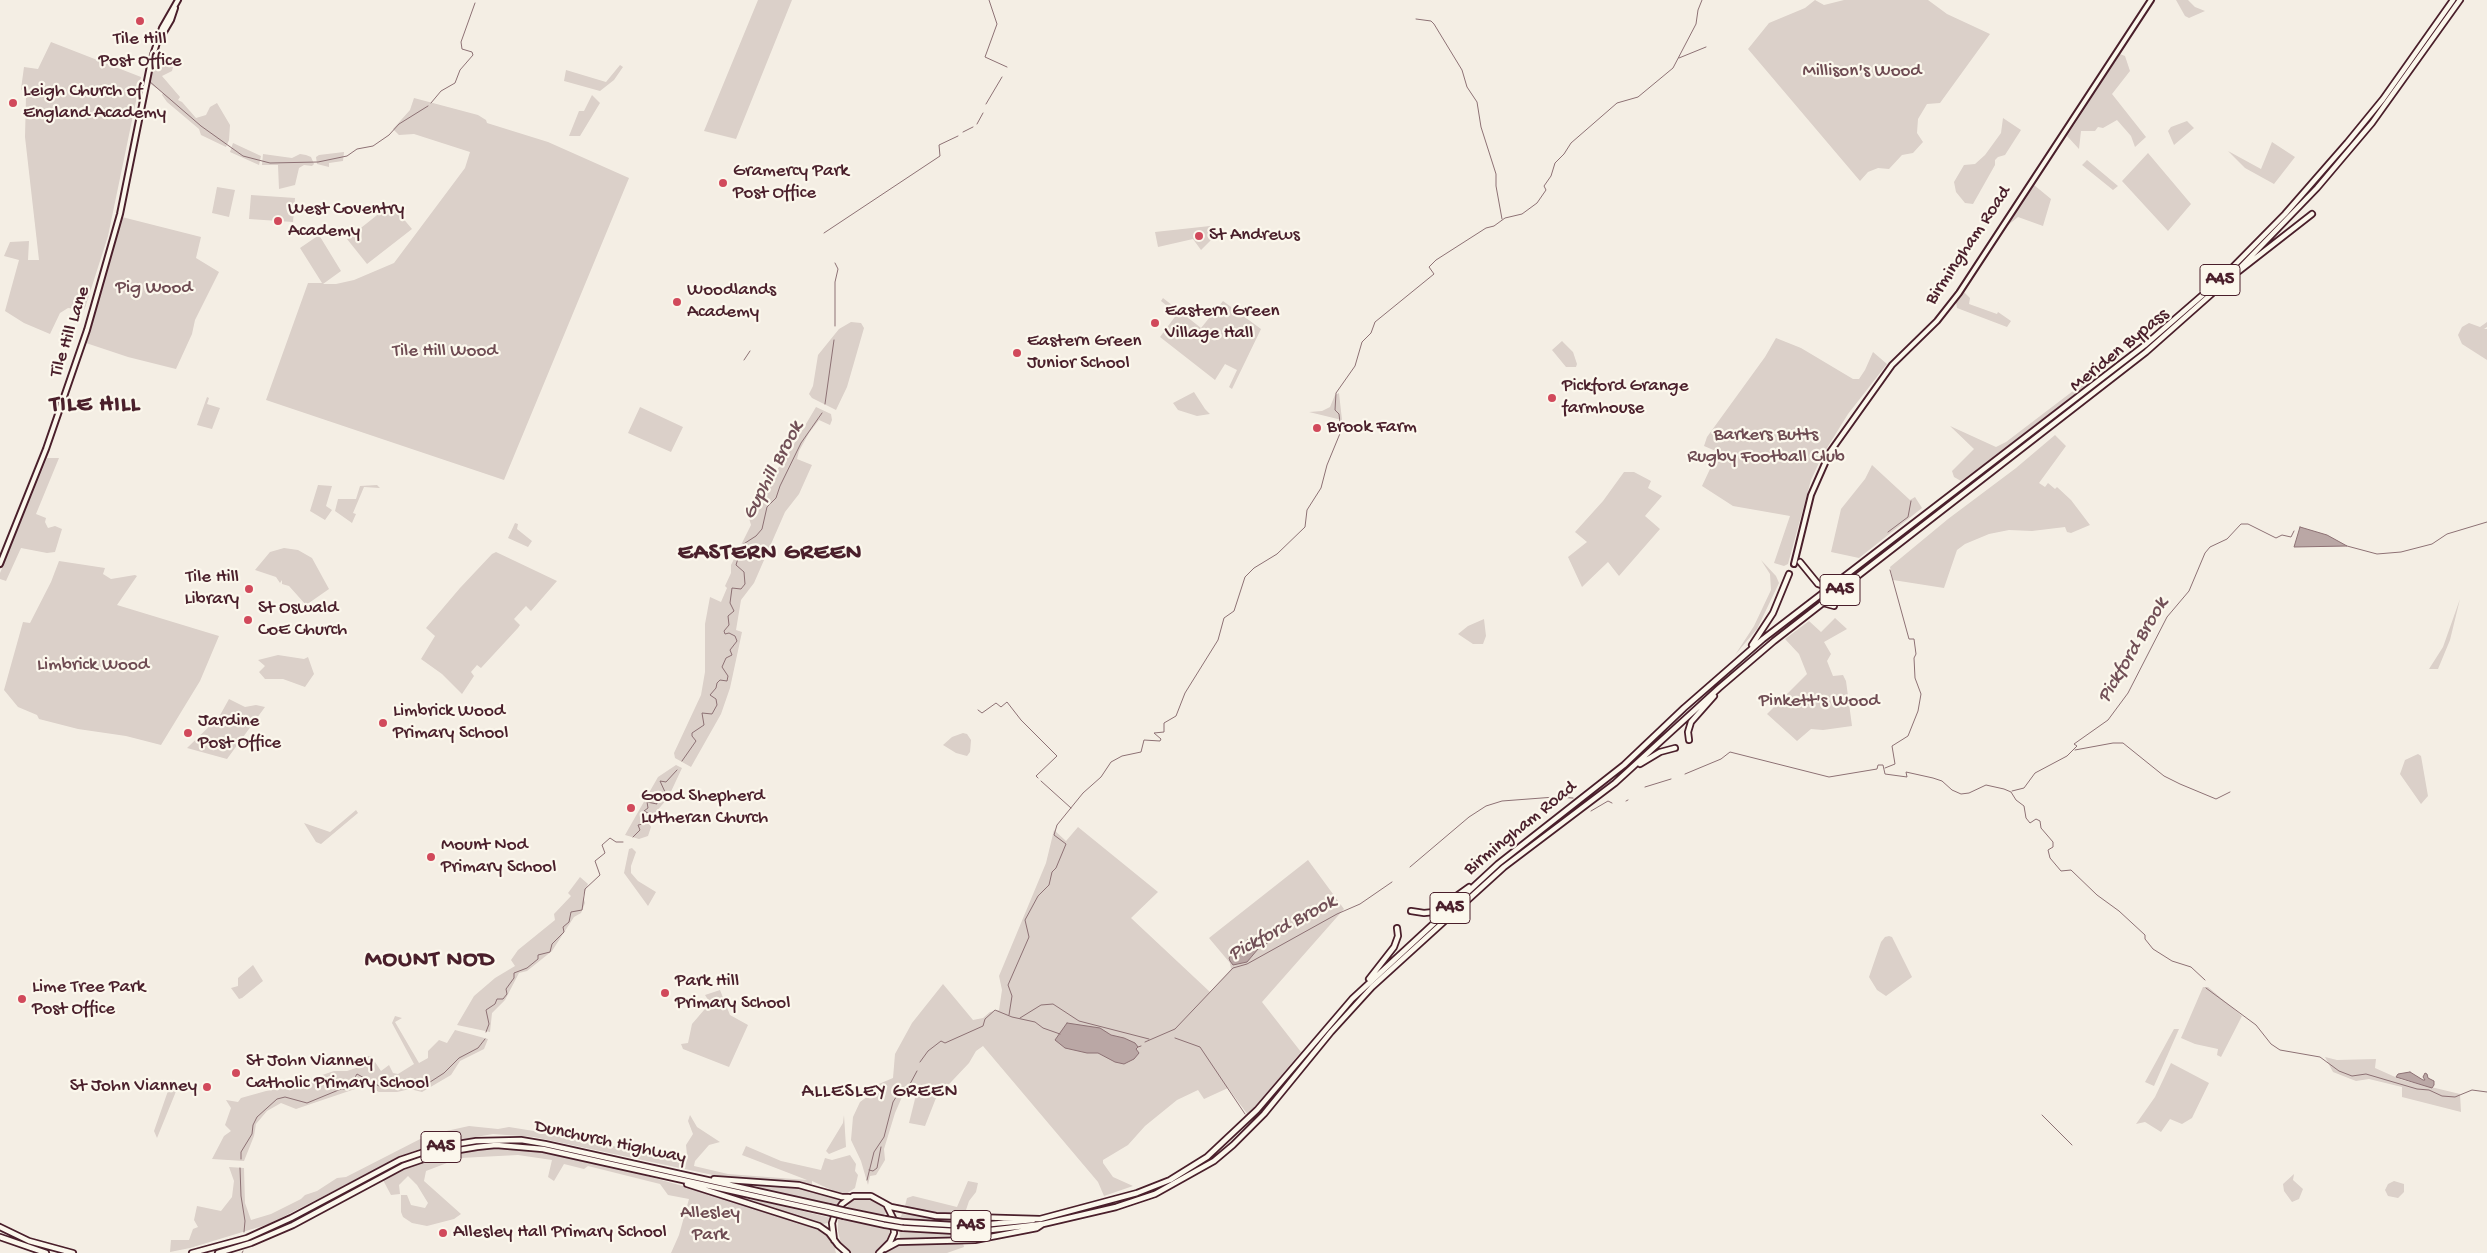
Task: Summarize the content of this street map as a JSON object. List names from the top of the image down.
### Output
{
  "streets": {
    "highway": [
      "Birmingham Road",
      "A45",
      "Meriden Bypass",
      "Dunchurch Highway"
    ],
    "main road": ["Tile Hill Lane"]
  },
  "crossings": [
    ["Birmingham Road", "A45"],
    ["Birmingham Road", "Meriden Bypass"],
    ["Birmingham Road", "Dunchurch Highway"],
    ["A45", "Meriden Bypass"]
  ],
  "districts": [
    "TILE HILL",
    "EASTERN GREEN",
    "MOUNT NOD",
    "ALLESLEY GREEN"
  ],
  "water": ["Guphill Brook", "Pickford Brook"],
  "parks": [
    "Millison's Wood",
    "Pig Wood",
    "Tile Hill Wood",
    "Barkers Butts Rugby Football Club",
    "Limbrick Wood",
    "Pinkett's Wood",
    "Allesley Park"
  ],
  "places": [
    "Tile Hill Post Office",
    "Leigh Church of England Academy",
    "Gramercy Park Post Office",
    "West Coventry Academy",
    "St Andrews",
    "Woodlands Academy",
    "Eastern Green Village Hall",
    "Eastern Green Junior School",
    "Pickford Grange farmhouse",
    "Brook Farm",
    "Tile Hill Library",
    "St Oswald CoE Church",
    "Limbrick Wood Primary School",
    "Jardine Post Office",
    "Good Shepherd Lutheran Church",
    "Mount Nod Primary School",
    "Park Hill Primary School",
    "Lime Tree Park Post Office",
    "St John Vianney Catholic Primary School",
    "St John Vianney",
    "Allesley Hall Primary School"
  ]
}
